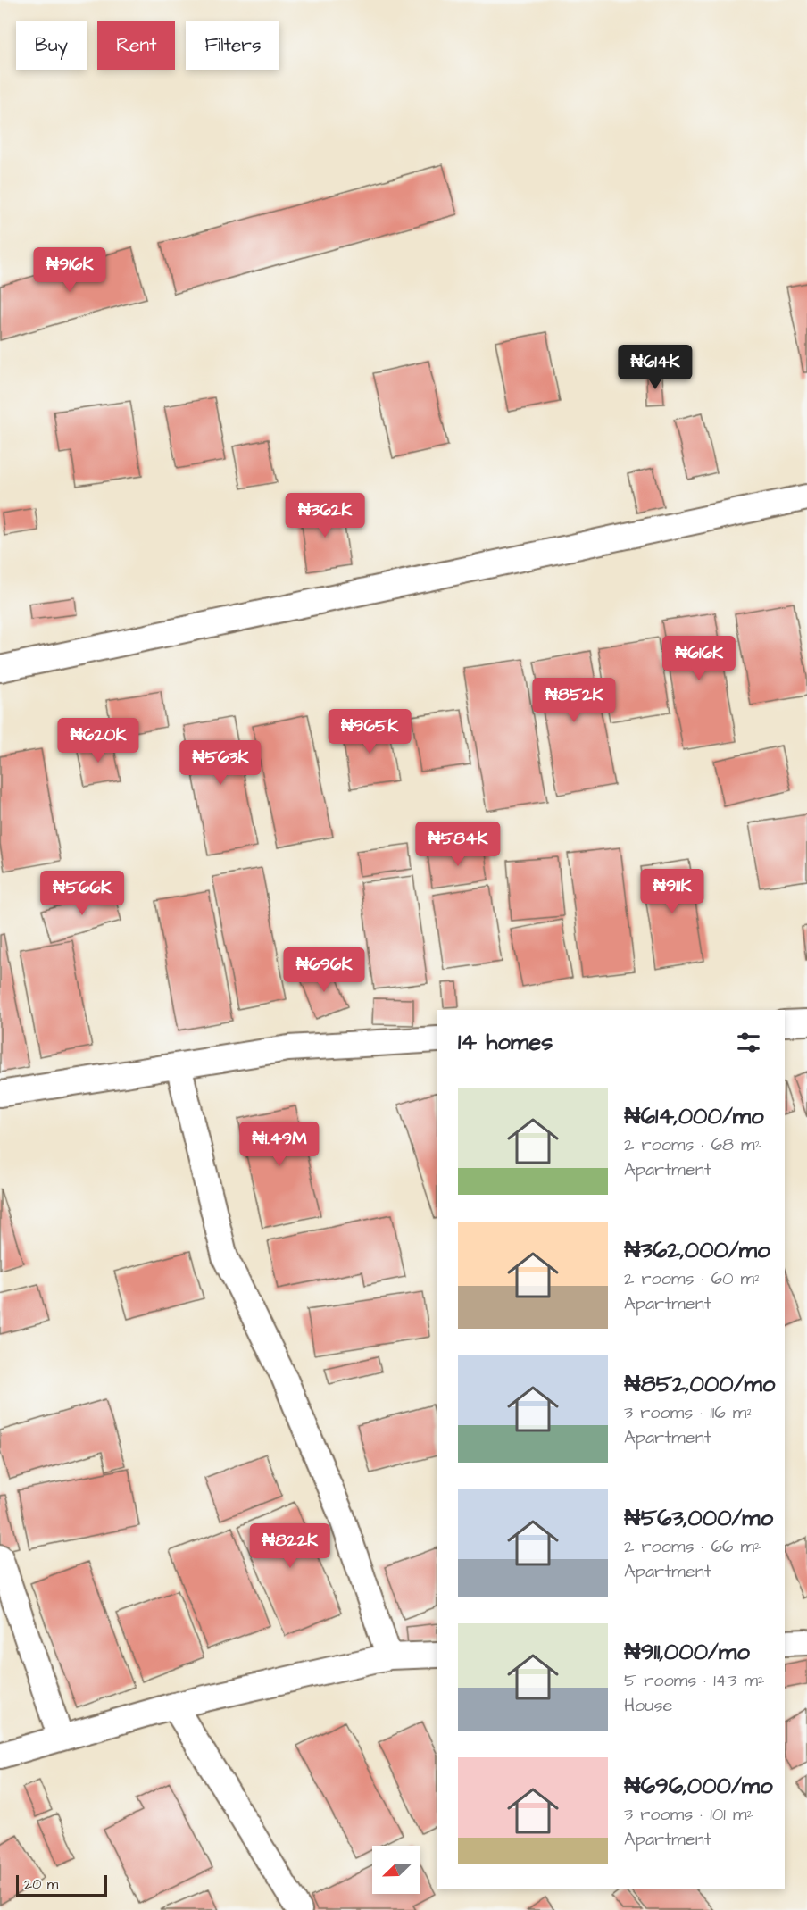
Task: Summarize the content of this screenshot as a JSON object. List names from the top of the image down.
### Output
{
  "scale_bar": "20 m",
  "north": "bottom left",
  "page": {
    "chip": ["Buy", "Rent", "Filters"],
    "price": [
      "₦916K",
      "₦614K",
      "₦362K",
      "₦616K",
      "₦852K",
      "₦965K",
      "₦620K",
      "₦563K",
      "₦584K",
      "₦911K",
      "₦566K",
      "₦696K",
      "₦1.49M",
      "₦822K"
    ],
    "heading": "14 homes",
    "list": [
      {
        "name": "₦614,000/mo",
        "note": "2 rooms · 68 m² · Apartment"
      },
      {
        "name": "₦362,000/mo",
        "note": "2 rooms · 60 m² · Apartment"
      },
      {
        "name": "₦852,000/mo",
        "note": "3 rooms · 116 m² · Apartment"
      },
      {
        "name": "₦563,000/mo",
        "note": "2 rooms · 66 m² · Apartment"
      },
      {
        "name": "₦911,000/mo",
        "note": "5 rooms · 143 m² · House"
      },
      {
        "name": "₦696,000/mo",
        "note": "3 rooms · 101 m² · Apartment"
      }
    ],
    "scale": "20 m"
  }
}
